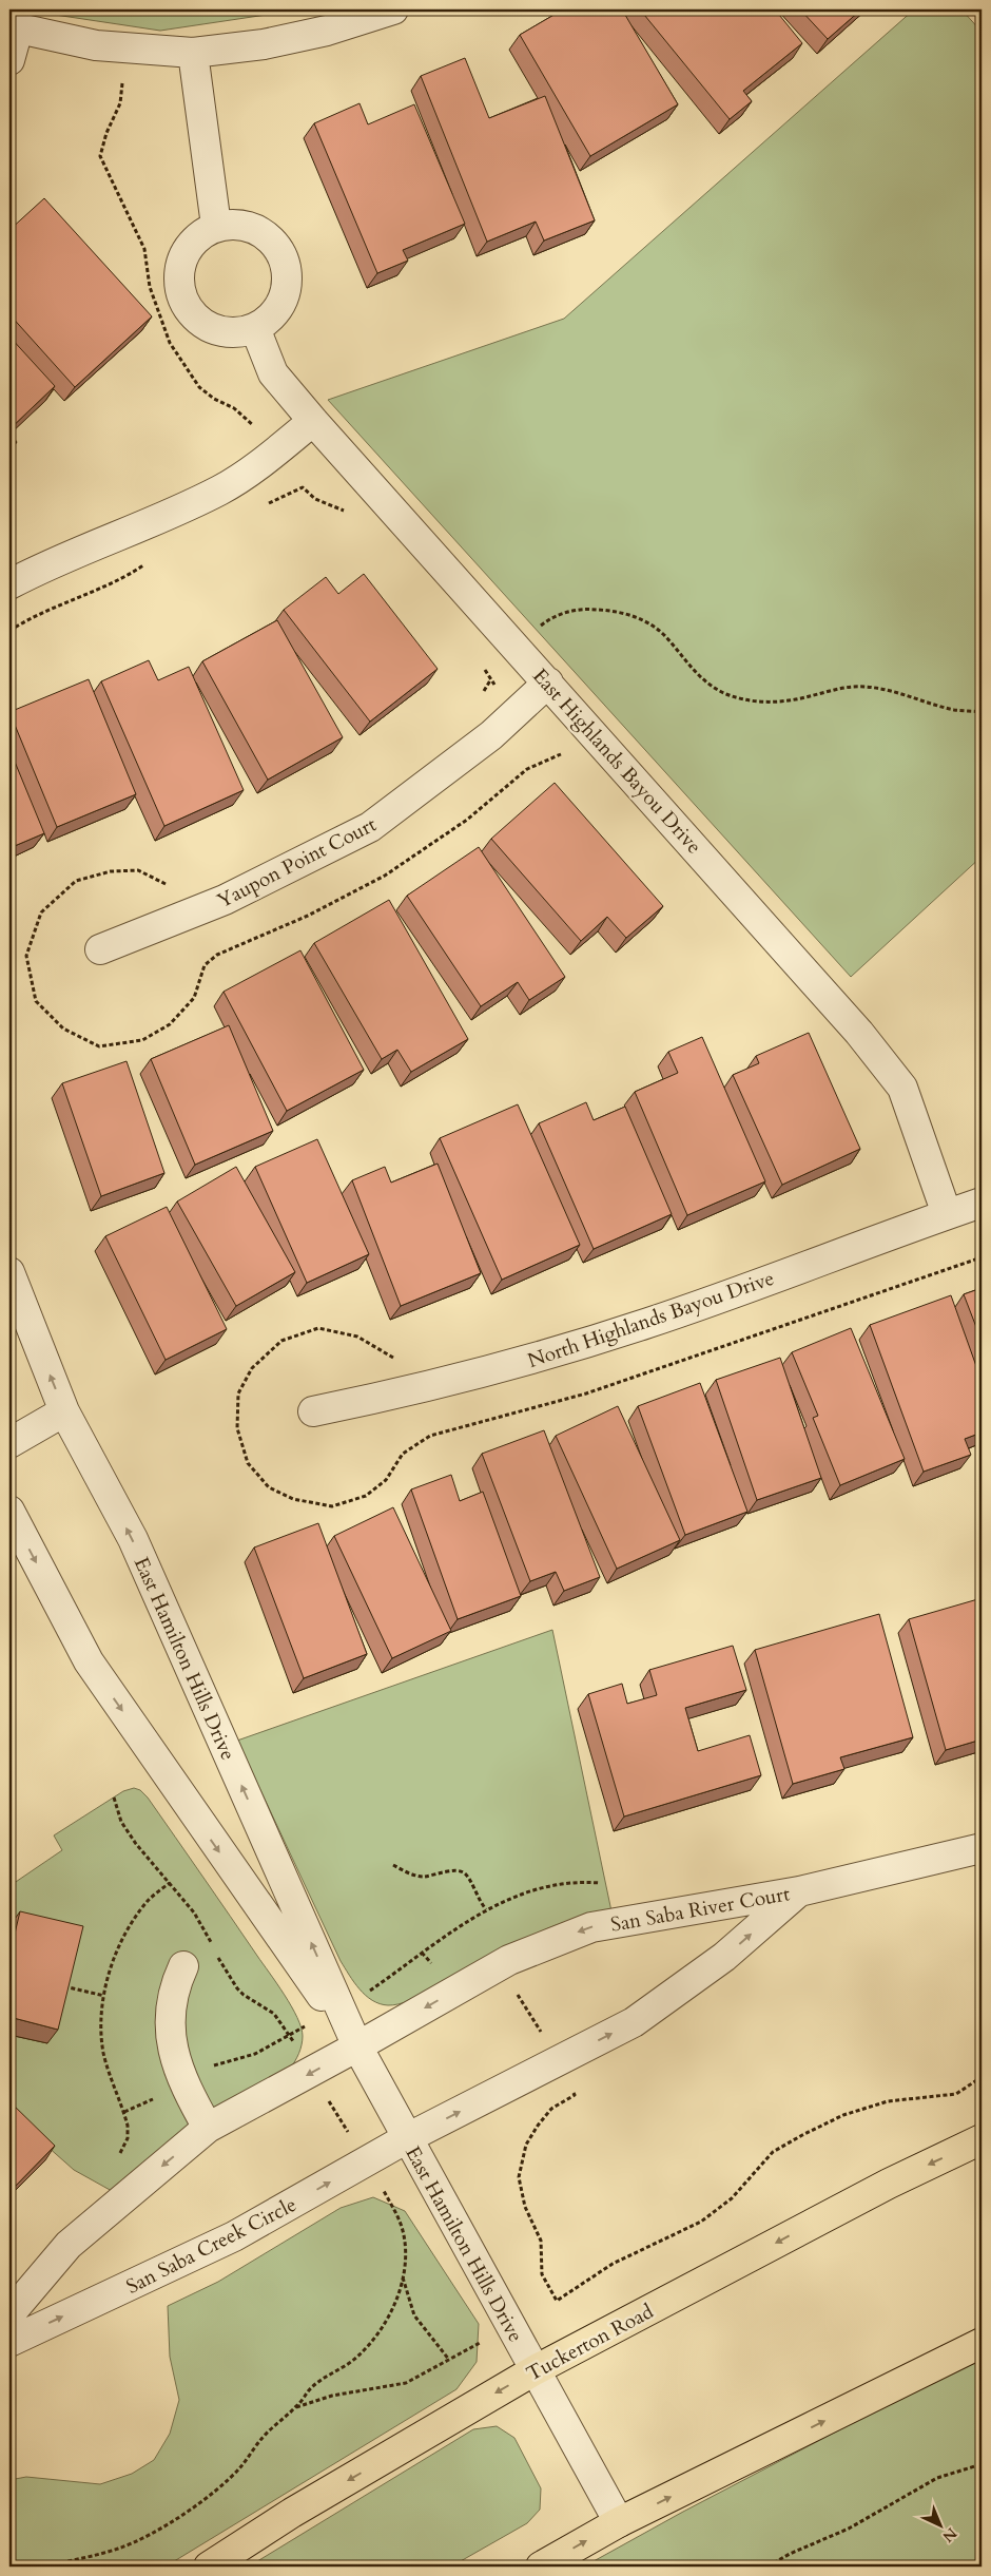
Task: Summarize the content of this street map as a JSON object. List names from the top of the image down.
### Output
{
  "streets": {
    "main road": ["Tuckerton Road"],
    "street": [
      "East Highlands Bayou Drive",
      "Yaupon Point Court",
      "North Highlands Bayou Drive",
      "East Hamilton Hills Drive",
      "San Saba River Court",
      "San Saba Creek Circle"
    ]
  },
  "crossings": [
    ["East Highlands Bayou Drive", "Yaupon Point Court"],
    ["East Highlands Bayou Drive", "North Highlands Bayou Drive"],
    ["East Hamilton Hills Drive", "San Saba River Court"],
    ["East Hamilton Hills Drive", "San Saba Creek Circle"],
    ["East Hamilton Hills Drive", "Tuckerton Road"],
    ["San Saba River Court", "San Saba Creek Circle"]
  ],
  "north": "bottom right"
}
